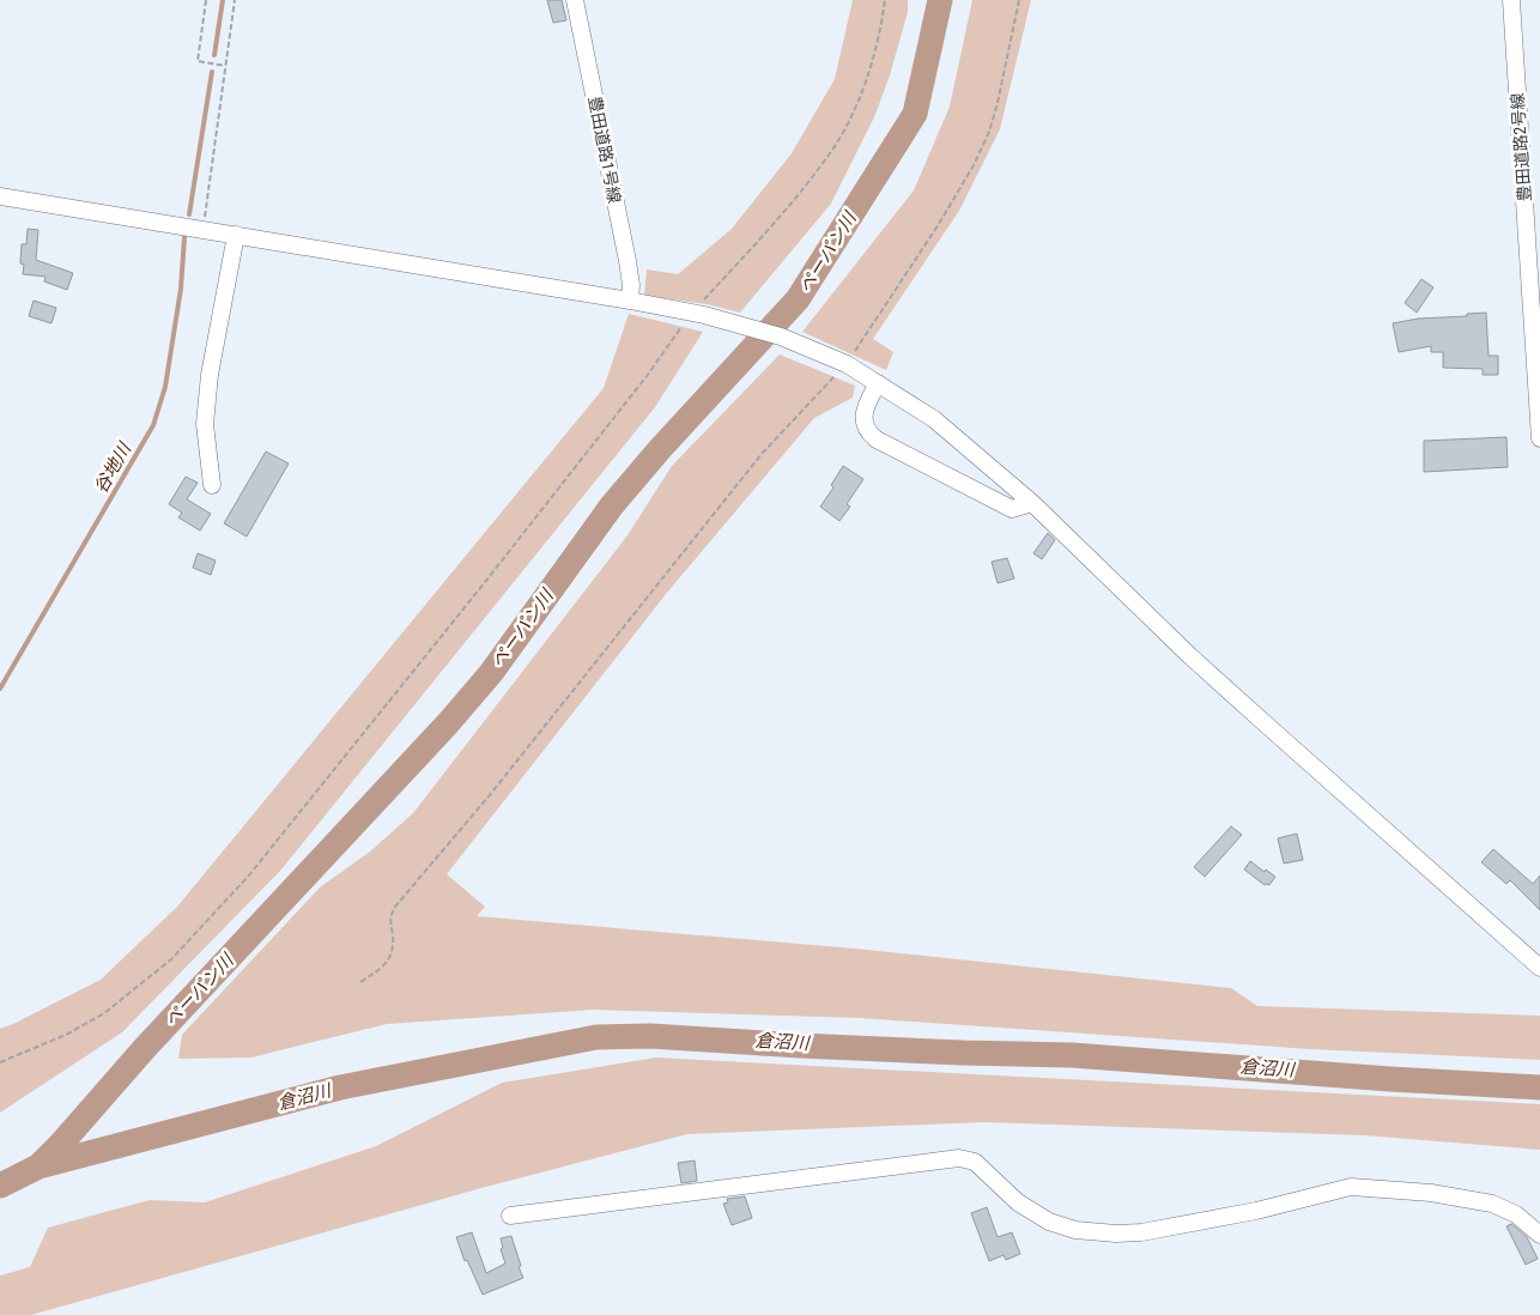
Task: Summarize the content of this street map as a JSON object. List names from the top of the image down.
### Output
{
  "streets": {
    "street": ["豊田道路2号線", "豊田道路1号線"]
  },
  "water": ["ペーパン川", "谷地川", "倉沼川"]
}
